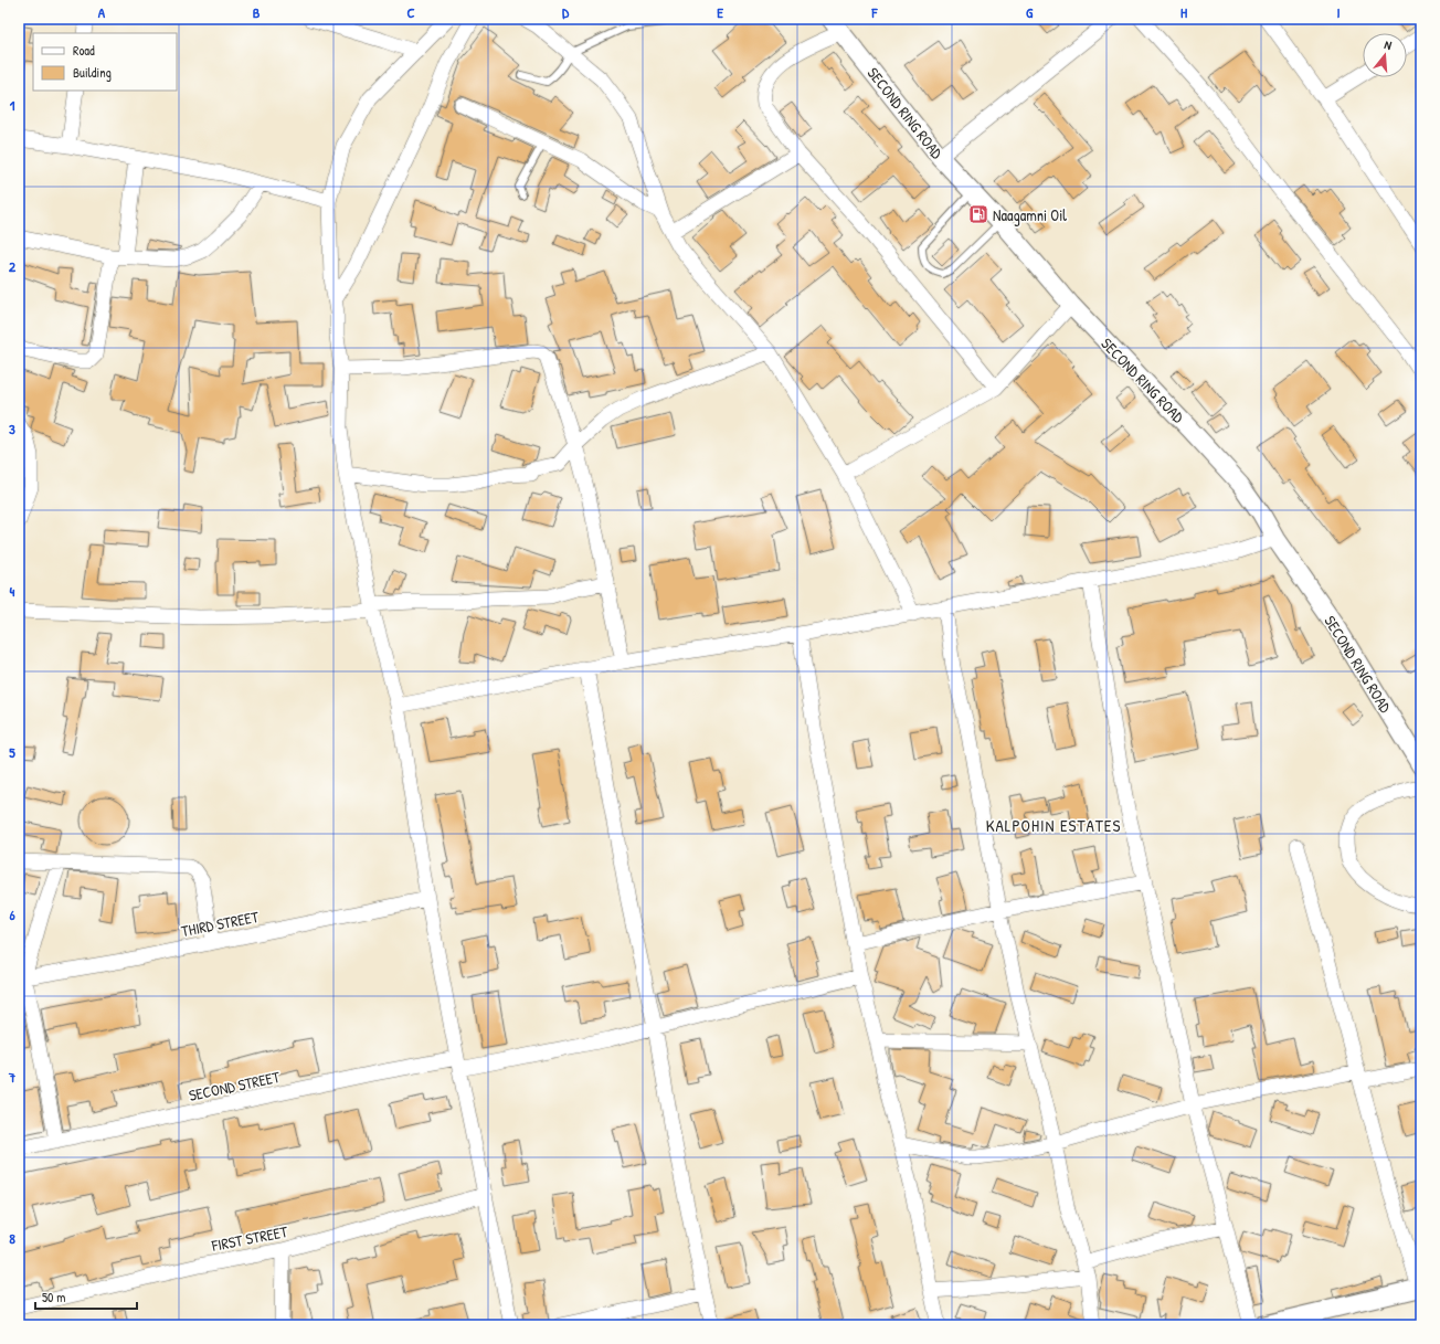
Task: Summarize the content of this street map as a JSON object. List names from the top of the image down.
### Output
{
  "streets": {
    "street": [
      "SECOND RING ROAD",
      "THIRD STREET",
      "SECOND STREET",
      "FIRST STREET"
    ]
  },
  "districts": ["KALPOHIN ESTATES"],
  "places": {
    "fuel station": ["Naagamni Oil"]
  },
  "legend": ["Road", "Building"],
  "scale_bar": "50 m",
  "north": "top",
  "grid": {
    "columns": [
      "A",
      "B",
      "C",
      "D",
      "E",
      "F",
      "G",
      "H",
      "I"
    ],
    "rows": [
      "1",
      "2",
      "3",
      "4",
      "5",
      "6",
      "7",
      "8"
    ]
  }
}
